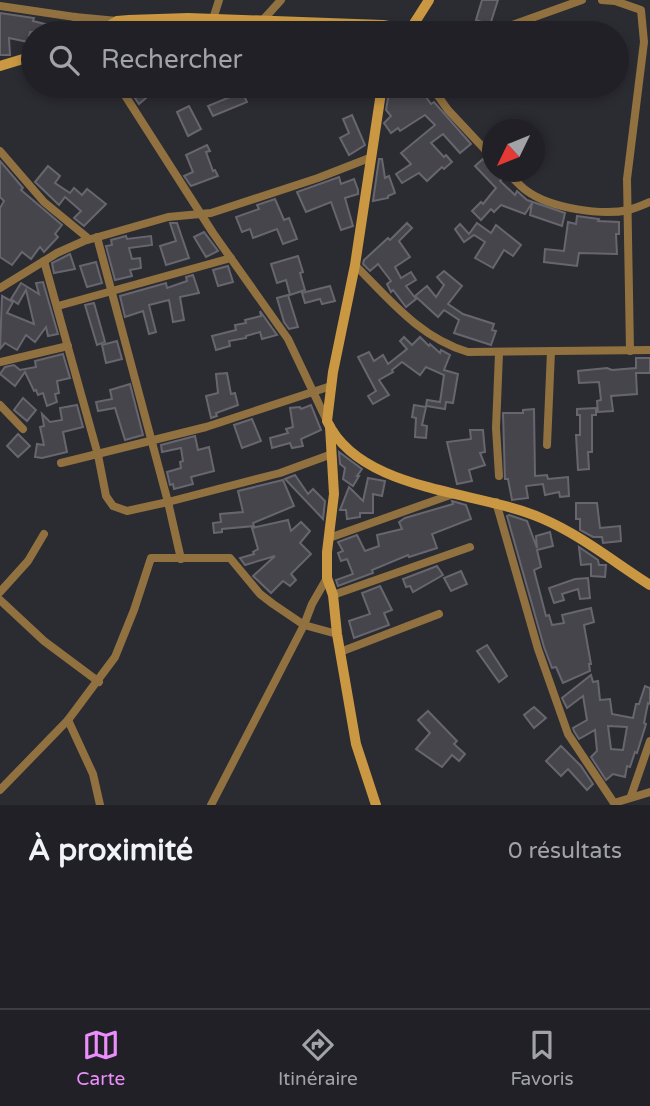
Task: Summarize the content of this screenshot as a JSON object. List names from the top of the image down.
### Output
{
  "north": "bottom left",
  "page": {
    "search": "Rechercher",
    "heading": ["À proximité", "0 résultats"],
    "nav": ["Carte", "Itinéraire", "Favoris"]
  }
}
